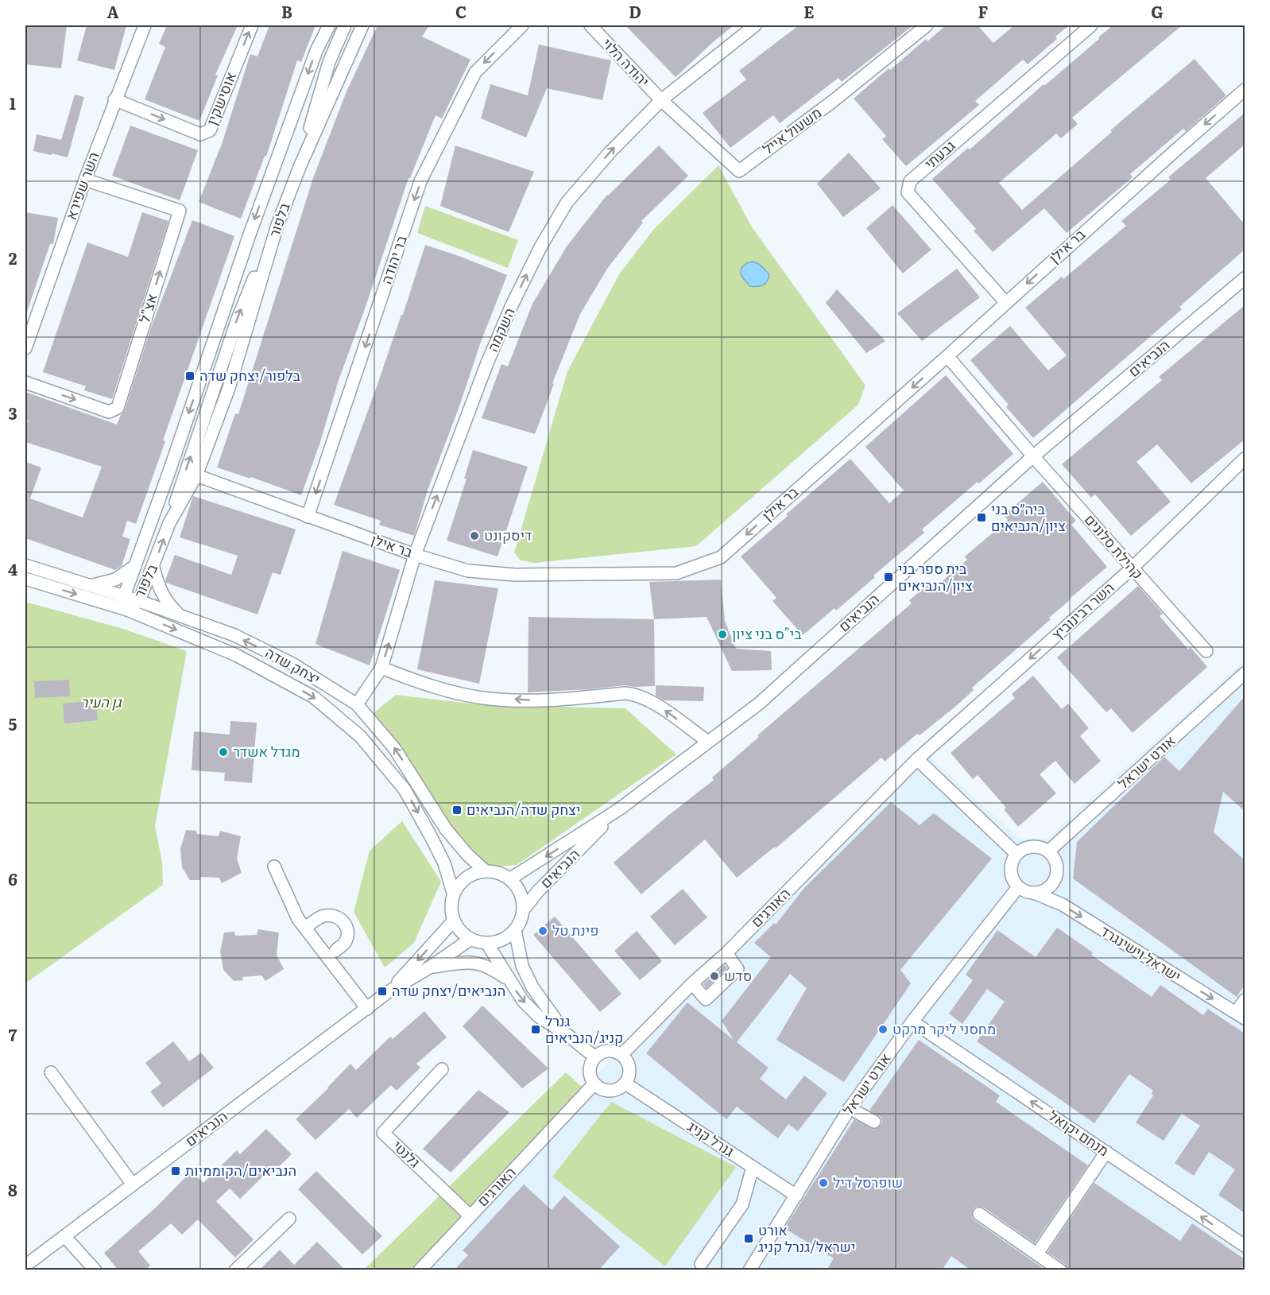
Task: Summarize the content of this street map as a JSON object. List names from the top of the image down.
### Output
{
  "streets": {
    "street": [
      "יהודה הלוי",
      "אוסישקין",
      "משעול אייל",
      "גבעתי",
      "השר שפירא",
      "בלפור",
      "בר אילן",
      "בר יהודה",
      "אצ\"ל",
      "השקמה",
      "הנביאים",
      "קהילת סלונים",
      "השר רבינוביץ",
      "יצחק שדה",
      "אורט ישראל",
      "האורגים",
      "ישראל וישינגרד",
      "מנחם יקואל",
      "גנרל קניג",
      "גלנטי"
    ]
  },
  "crossings": [
    ["יהודה הלוי", "משעול אייל"],
    ["יהודה הלוי", "השקמה"],
    ["אוסישקין", "השר שפירא"],
    ["משעול אייל", "השקמה"],
    ["גבעתי", "בר אילן"],
    ["השר שפירא", "אצ\"ל"],
    ["בלפור", "בר אילן"],
    ["בלפור", "יצחק שדה"],
    ["בר אילן", "בר יהודה"],
    ["בר אילן", "השקמה"],
    ["בר אילן", "קהילת סלונים"],
    ["השקמה", "יצחק שדה"],
    ["הנביאים", "קהילת סלונים"],
    ["הנביאים", "יצחק שדה"],
    ["קהילת סלונים", "השר רבינוביץ"],
    ["השר רבינוביץ", "האורגים"],
    ["אורט ישראל", "ישראל וישינגרד"],
    ["אורט ישראל", "מנחם יקואל"],
    ["אורט ישראל", "גנרל קניג"],
    ["האורגים", "גנרל קניג"],
    ["האורגים", "גלנטי"]
  ],
  "one_way": [
    "בר אילן",
    "בר יהודה",
    "השקמה",
    "השר רבינוביץ",
    "ישראל וישינגרד",
    "מנחם יקואל"
  ],
  "parks": ["גן העיר"],
  "places": {
    "transit": [
      "בלפור/יצחק שדה",
      "ביה״ס בני ציון/הנביאים",
      "בית ספר בני ציון/הנביאים",
      "יצחק שדה/הנביאים",
      "הנביאים/יצחק שדה",
      "גנרל קניג/הנביאים",
      "הנביאים/הקוממיות",
      "אורט ישראל/גנרל קניג"
    ],
    "other": [
      "דיסקונט",
      "בי\"ס בני ציון",
      "מגדל אשדר",
      "פינת טל",
      "סדש",
      "מחסני ליקר מרקט",
      "שופרסל דיל"
    ]
  },
  "grid": {
    "columns": [
      "A",
      "B",
      "C",
      "D",
      "E",
      "F",
      "G"
    ],
    "rows": [
      "1",
      "2",
      "3",
      "4",
      "5",
      "6",
      "7",
      "8"
    ]
  }
}
